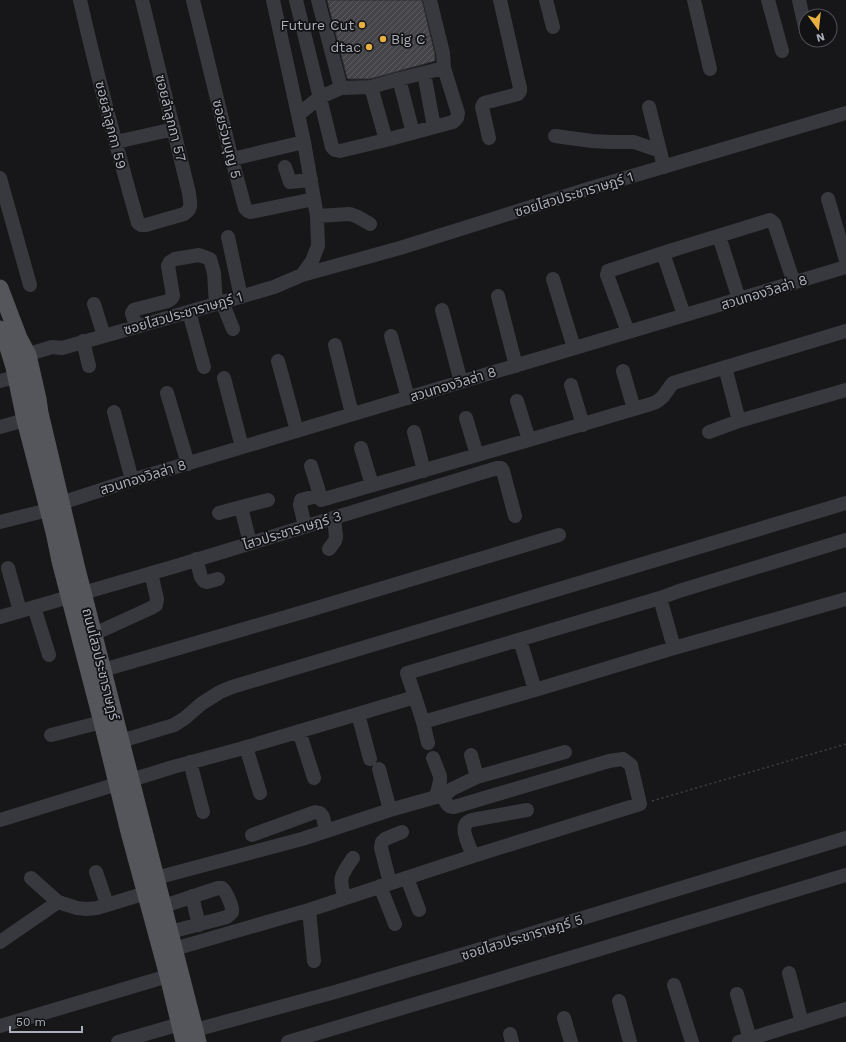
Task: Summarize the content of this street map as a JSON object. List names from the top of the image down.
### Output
{
  "streets": {
    "main road": ["ถนนไสวประชาราษฎร์"],
    "street": [
      "ซอยลำลูกกา 57",
      "ซอยลำลูกกา 59",
      "ซอยร่วมบุญ 5",
      "ซอยไสวประชาราษฎร์ 1",
      "สวนทองวิลล่า 8",
      "ไสวประชาราษฎร์ 3",
      "ซอยไสวประชาราษฎร์ 5"
    ]
  },
  "crossings": [
    ["ซอยลำลูกกา 57", "ซอยลำลูกกา 59"],
    ["ซอยไสวประชาราษฎร์ 1", "ถนนไสวประชาราษฎร์"],
    ["สวนทองวิลล่า 8", "ถนนไสวประชาราษฎร์"],
    ["ไสวประชาราษฎร์ 3", "ถนนไสวประชาราษฎร์"],
    ["ถนนไสวประชาราษฎร์", "ซอยไสวประชาราษฎร์ 5"]
  ],
  "places": ["Future Cut", "Big C", "dtac"],
  "scale_bar": "50 m",
  "north": "bottom"
}
